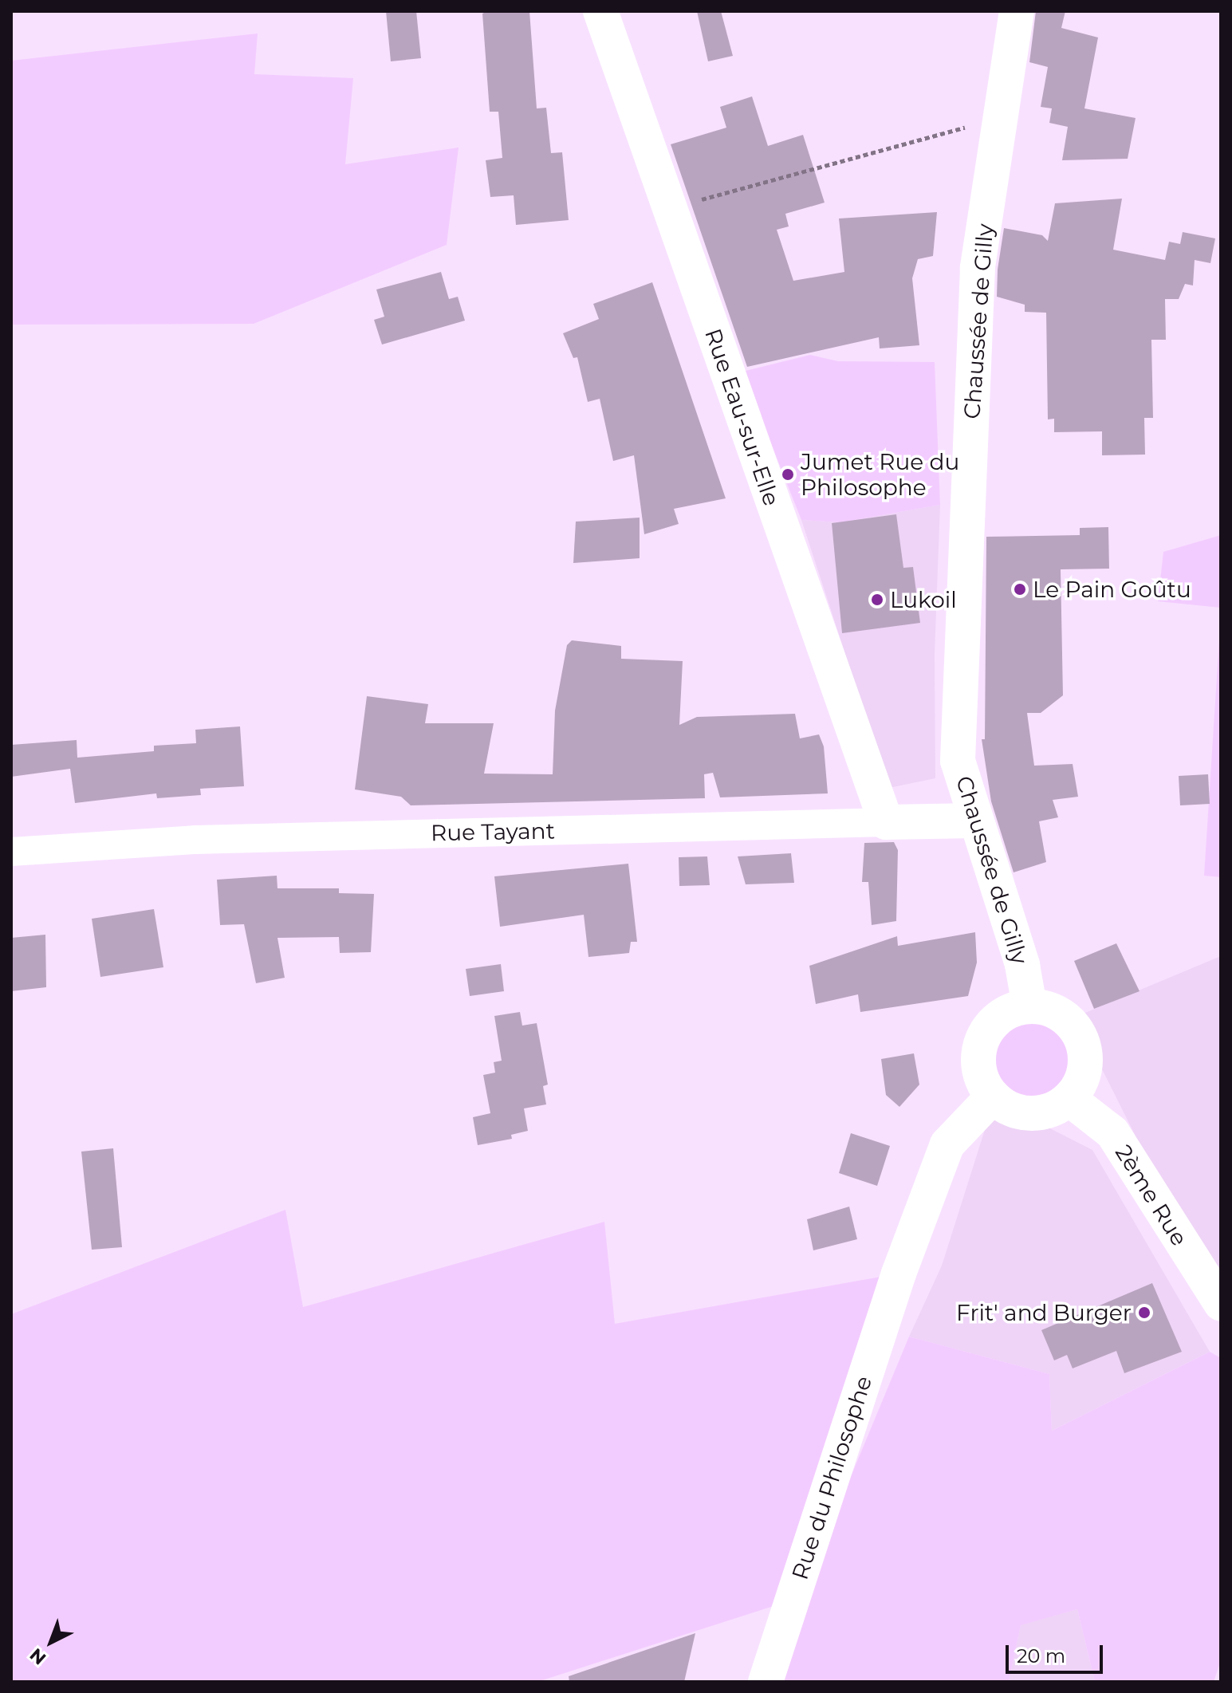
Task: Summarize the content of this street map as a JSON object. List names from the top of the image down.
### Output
{
  "streets": {
    "main road": [
      "Chaussée de Gilly",
      "Rue Eau-sur-Elle",
      "Rue Tayant",
      "2ème Rue",
      "Rue du Philosophe"
    ]
  },
  "crossings": [
    ["Chaussée de Gilly", "Rue Tayant"],
    ["Chaussée de Gilly", "2ème Rue"],
    ["Chaussée de Gilly", "Rue du Philosophe"],
    ["Rue Eau-sur-Elle", "Rue Tayant"],
    ["2ème Rue", "Rue du Philosophe"]
  ],
  "places": [
    "Jumet Rue du Philosophe",
    "Le Pain Goûtu",
    "Lukoil",
    "Frit' and Burger"
  ],
  "scale_bar": "20 m",
  "north": "bottom left"
}
